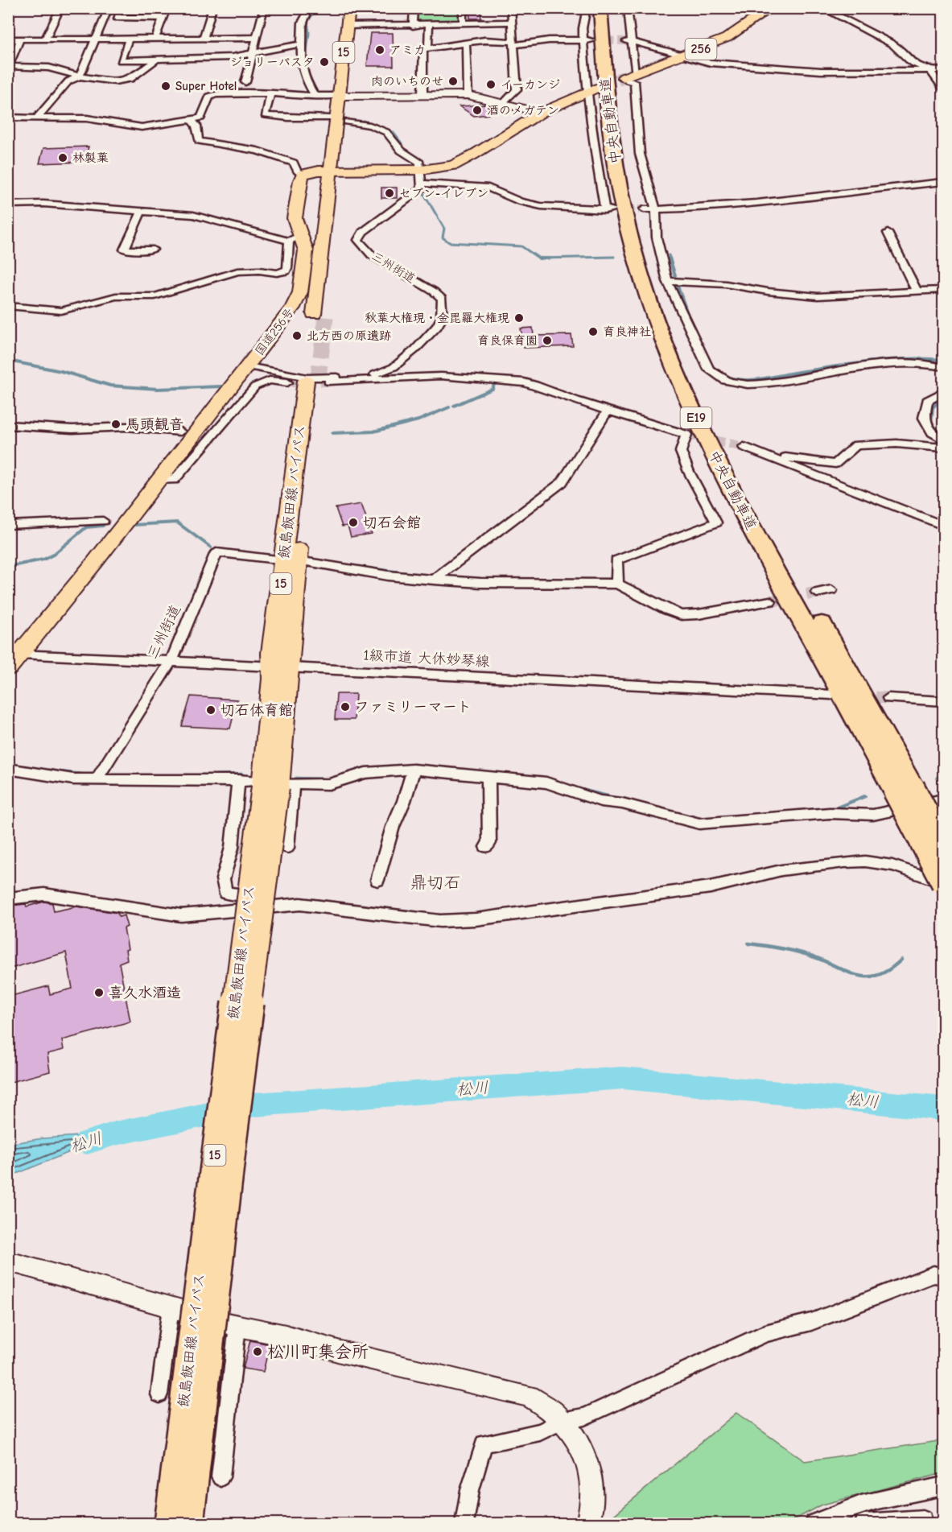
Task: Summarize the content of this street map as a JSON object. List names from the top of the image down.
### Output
{
  "streets": {
    "highway": ["中央自動車道", "E19"],
    "main road": [
      "256",
      "15",
      "国道256号",
      "飯島飯田線 バイパス"
    ],
    "street": ["三州街道", "1級市道 大休妙琴線"]
  },
  "crossings": [
    ["三州街道", "国道256号"],
    ["三州街道", "飯島飯田線 バイパス"],
    ["三州街道", "1級市道 大休妙琴線"],
    ["国道256号", "1級市道 大休妙琴線"],
    ["飯島飯田線 バイパス", "1級市道 大休妙琴線"]
  ],
  "districts": ["鼎切石"],
  "water": ["松川"],
  "places": [
    "アミカ",
    "ジョリーパスタ",
    "肉のいちのせ",
    "イーカンジ",
    "Super Hotel",
    "酒のメガテン",
    "林製菓",
    "セブン-イレブン",
    "秋葉大権現・金毘羅大権現",
    "育良神社",
    "北方西の原遺跡",
    "育良保育園",
    "馬頭観音",
    "切石会館",
    "ファミリーマート",
    "切石体育館",
    "喜久水酒造",
    "松川町集会所"
  ]
}
